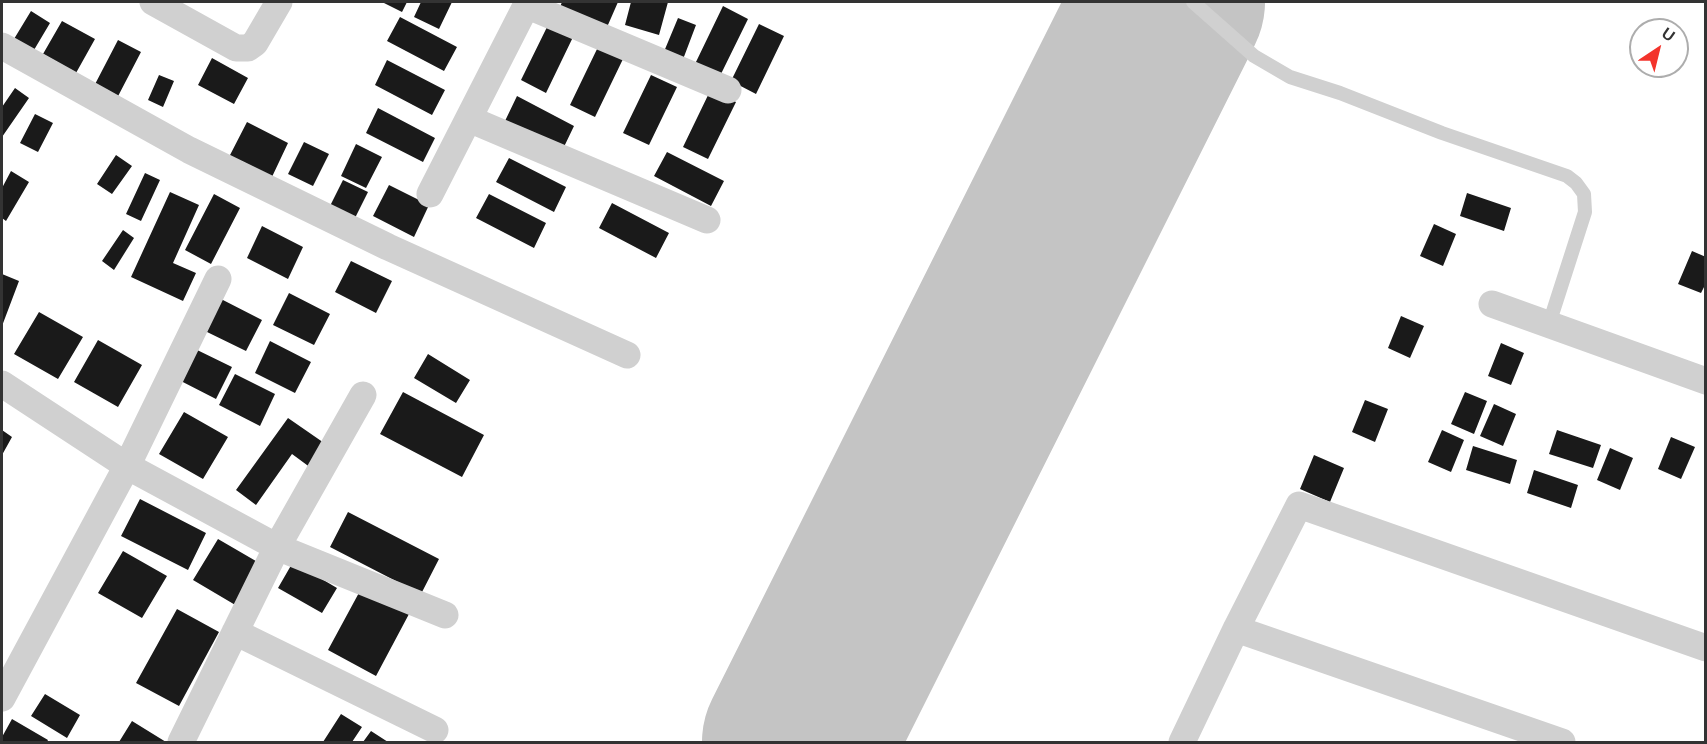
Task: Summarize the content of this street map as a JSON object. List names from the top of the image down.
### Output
{
  "north": "top right"
}
